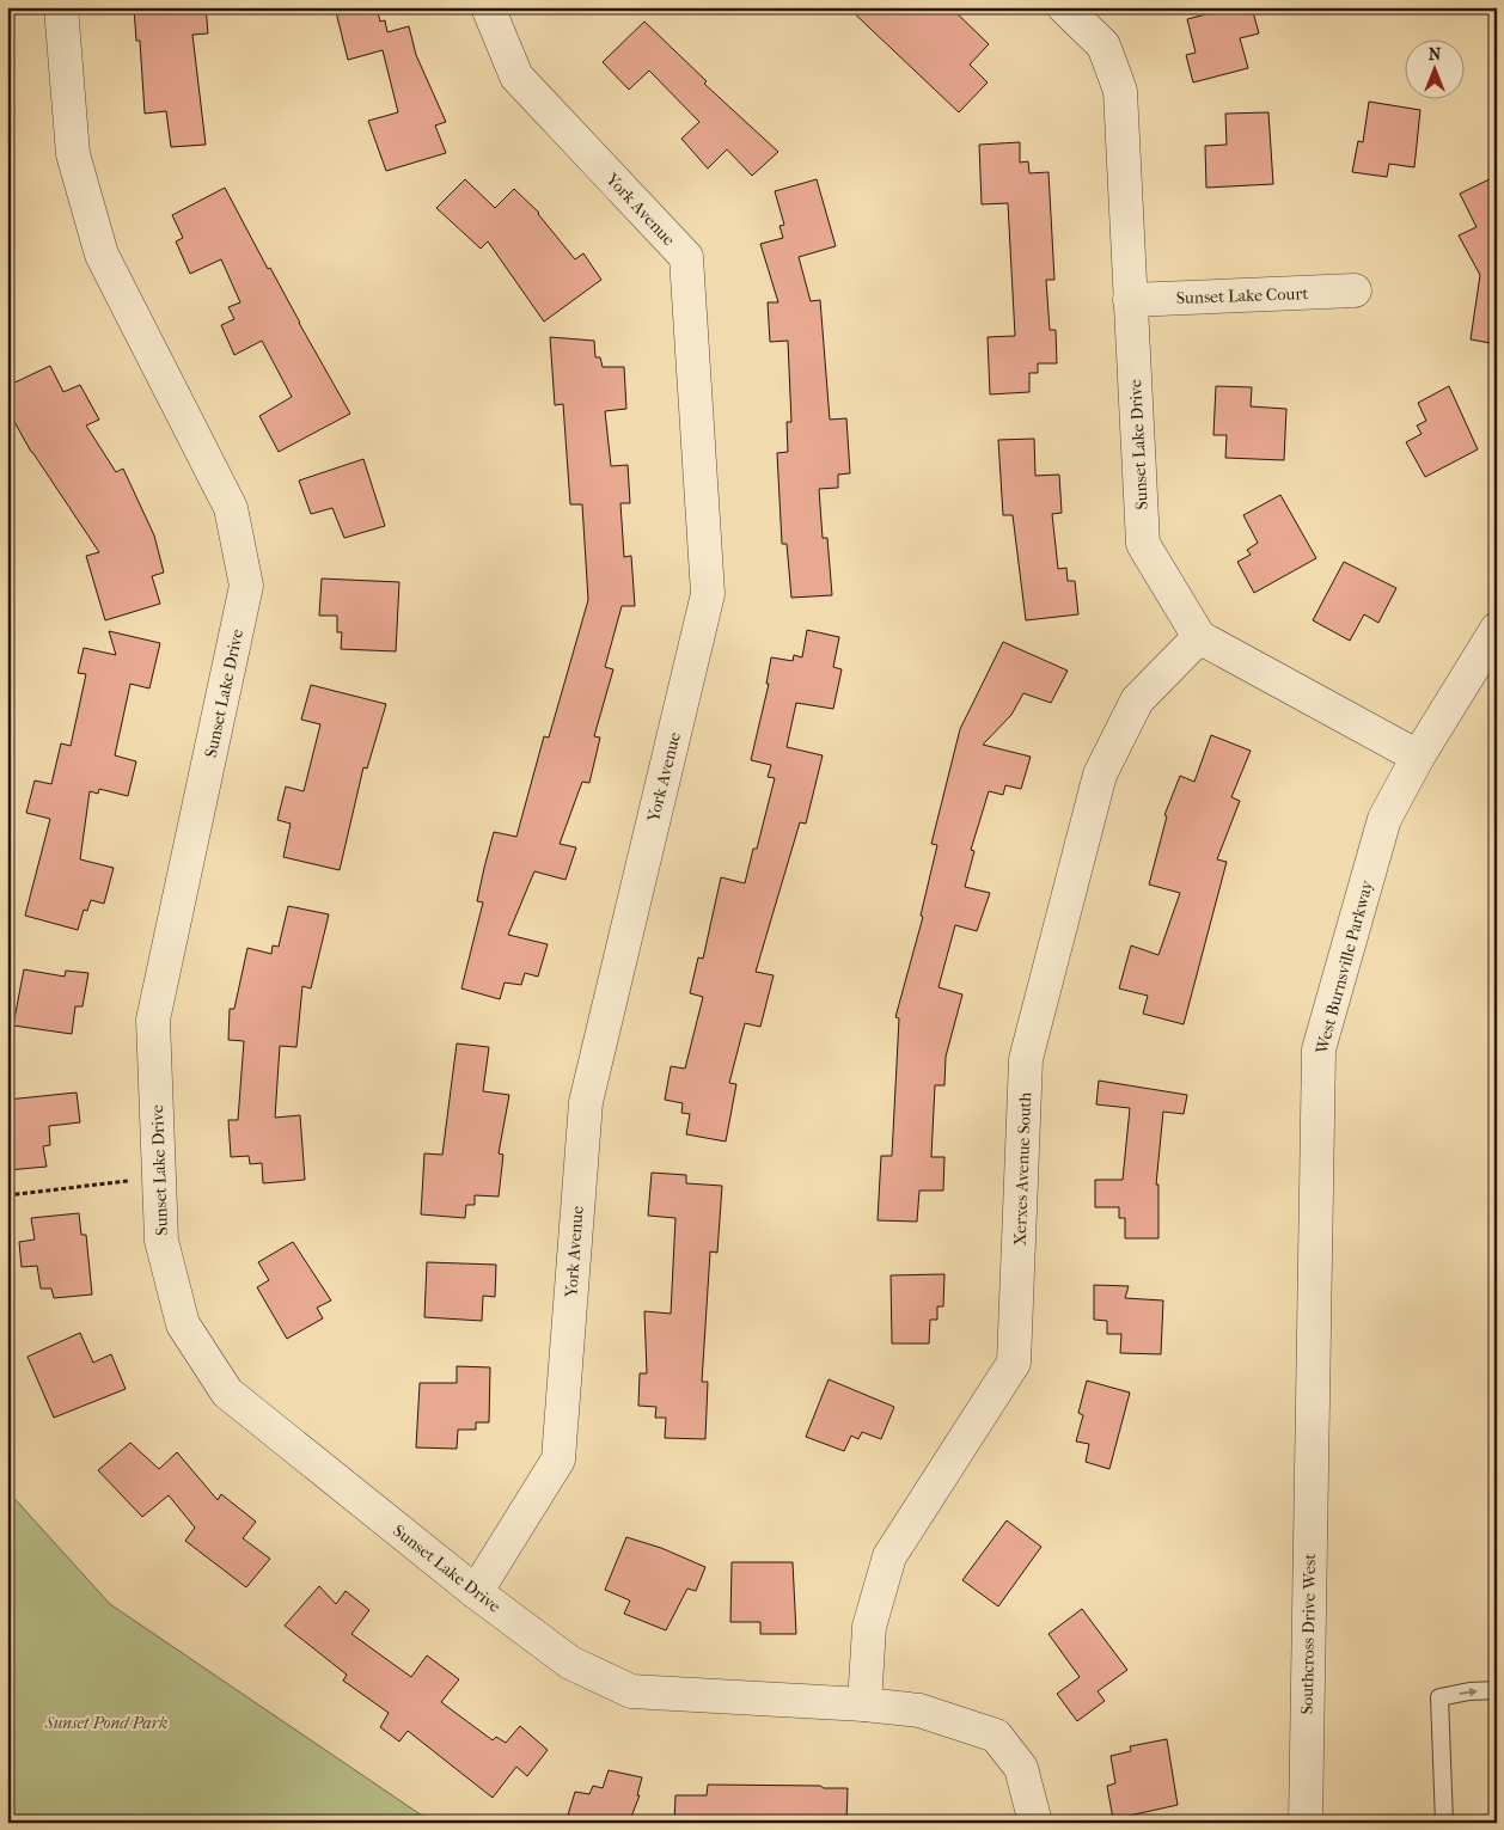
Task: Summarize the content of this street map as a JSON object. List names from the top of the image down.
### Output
{
  "streets": {
    "street": [
      "York Avenue",
      "Sunset Lake Court",
      "Sunset Lake Drive",
      "West Burnsville Parkway",
      "Xerxes Avenue South",
      "Southcross Drive West"
    ]
  },
  "crossings": [
    ["York Avenue", "Sunset Lake Drive"],
    ["Sunset Lake Court", "Sunset Lake Drive"],
    ["Sunset Lake Drive", "Xerxes Avenue South"],
    ["West Burnsville Parkway", "Southcross Drive West"]
  ],
  "parks": ["Sunset Pond Park"],
  "north": "top"
}
